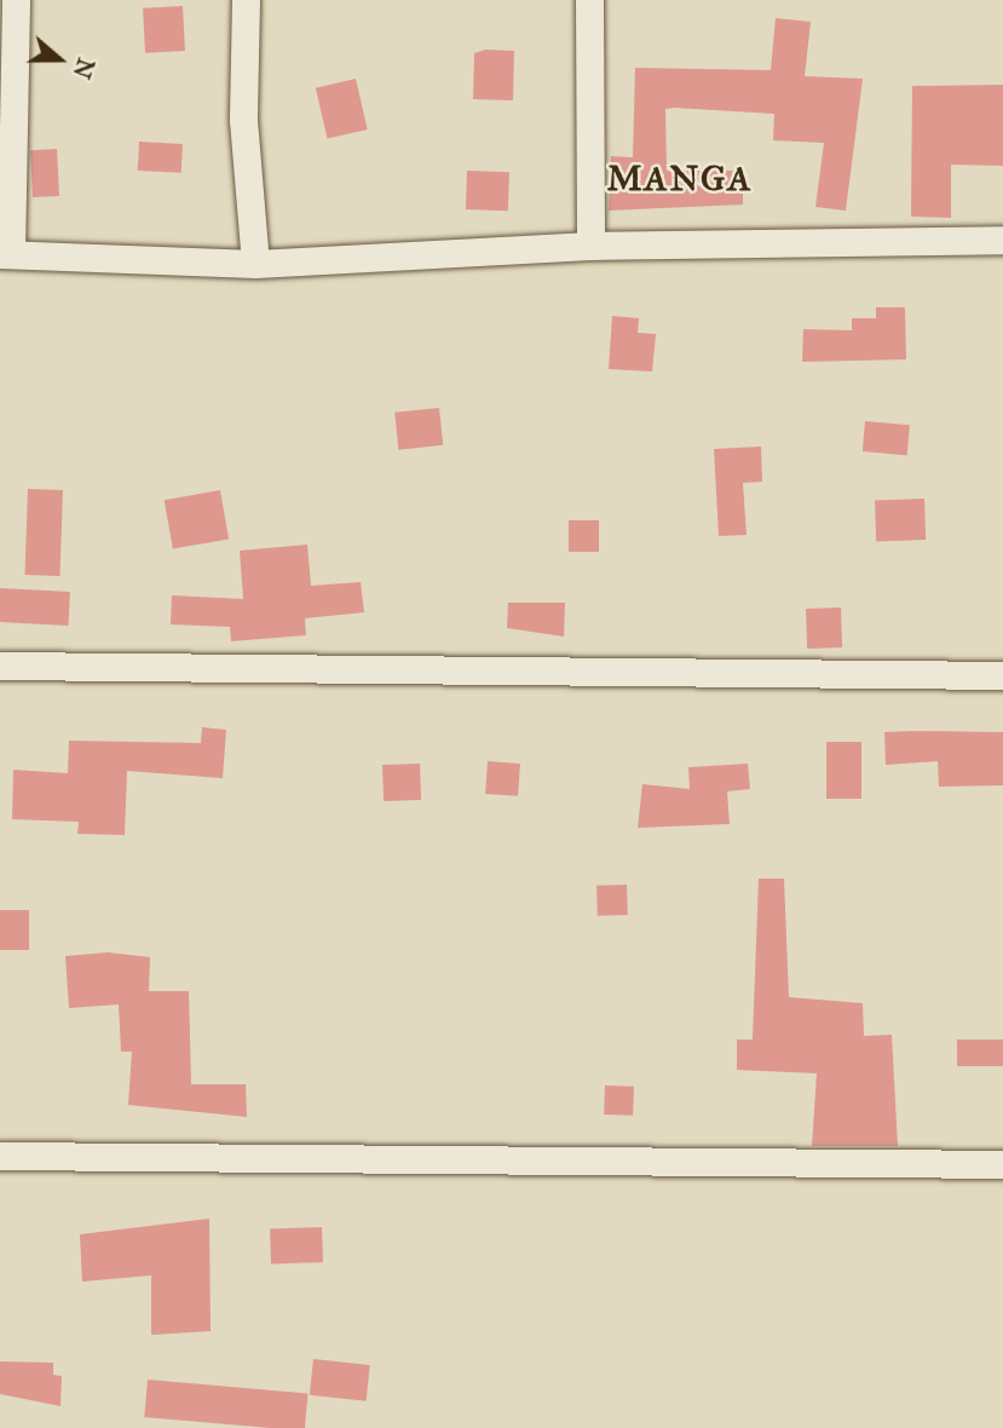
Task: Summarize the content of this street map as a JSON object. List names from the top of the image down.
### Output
{
  "districts": ["MANGA"],
  "north": "right"
}
